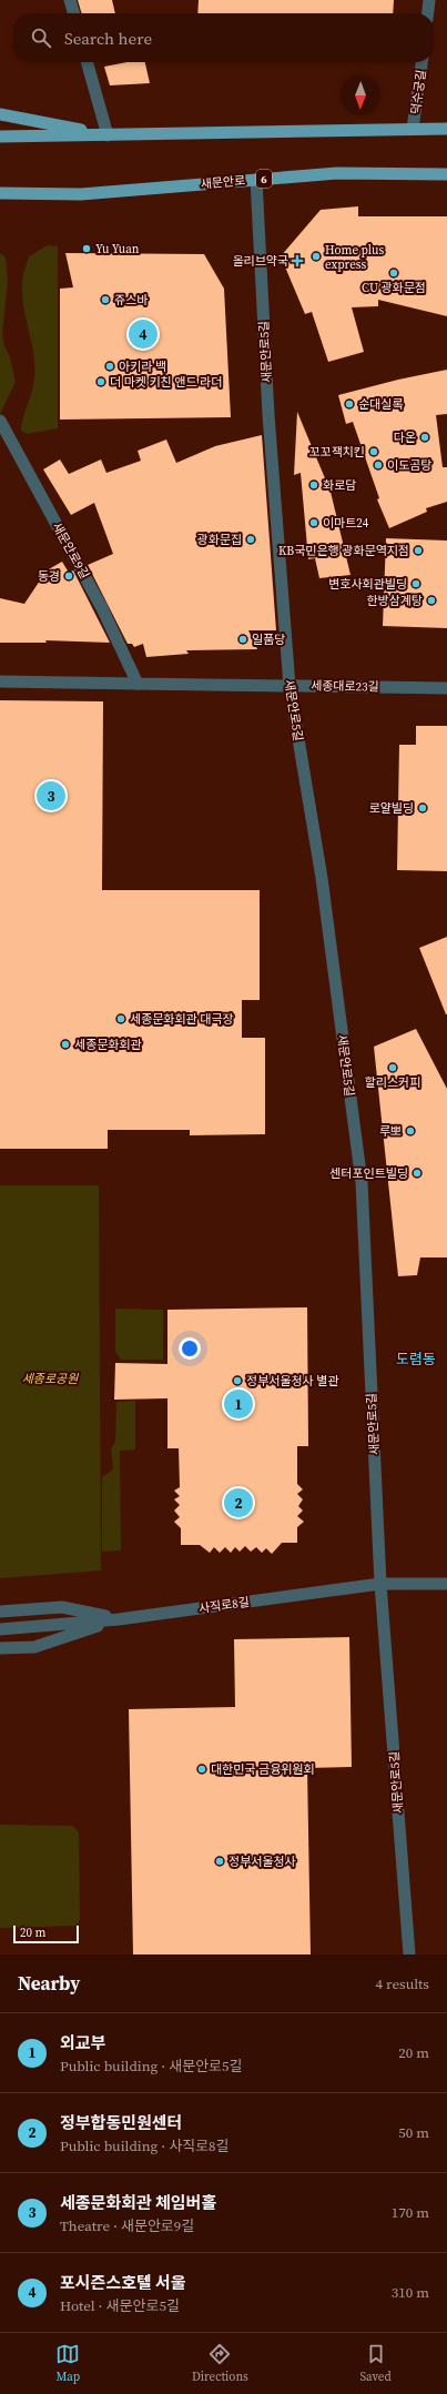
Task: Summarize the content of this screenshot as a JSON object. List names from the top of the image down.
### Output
{
  "streets": {
    "main road": ["6", "새문안로"],
    "street": [
      "덕수궁길",
      "새문안로5길",
      "새문안로9길",
      "세종대로23길",
      "사직로8길"
    ]
  },
  "crossings": [
    ["새문안로", "새문안로5길"],
    ["새문안로5길", "세종대로23길"],
    ["새문안로5길", "사직로8길"],
    ["새문안로9길", "세종대로23길"]
  ],
  "districts": ["도렴동"],
  "parks": ["세종로공원"],
  "places": {
    "other": [
      "Yu Yuan",
      "Home plus express",
      "CU 광화문점",
      "쥬스바",
      "아키라 백",
      "더 마켓 키친 앤드 라더",
      "순대실록",
      "다온",
      "꼬꼬잭치킨",
      "이도곰탕",
      "화로담",
      "이마트24",
      "광화문집",
      "KB국민은행 광화문역지점",
      "동경",
      "변호사회관빌딩",
      "한방삼계탕",
      "일품당",
      "로얄빌딩",
      "세종문화회관 대극장",
      "세종문화회관",
      "할리스커피",
      "루뽀",
      "센터포인트빌딩",
      "정부서울청사 별관",
      "대한민국 금융위원회",
      "정부서울청사"
    ],
    "health": ["올리브약국"]
  },
  "scale_bar": "20 m",
  "north": "bottom",
  "page": {
    "search": "Search here",
    "pins": [
      "4",
      "3",
      "1",
      "2"
    ],
    "scale": "20 m",
    "heading": ["Nearby", "4 results"],
    "list": [
      {
        "mark": "1",
        "name": "외교부",
        "note": "Public building · 새문안로5길",
        "value": "20 m"
      },
      {
        "mark": "2",
        "name": "정부합동민원센터",
        "note": "Public building · 사직로8길",
        "value": "50 m"
      },
      {
        "mark": "3",
        "name": "세종문화회관 체임버홀",
        "note": "Theatre · 새문안로9길",
        "value": "170 m"
      },
      {
        "mark": "4",
        "name": "포시즌스호텔 서울",
        "note": "Hotel · 새문안로5길",
        "value": "310 m"
      }
    ],
    "nav": ["Map", "Directions", "Saved"]
  }
}
